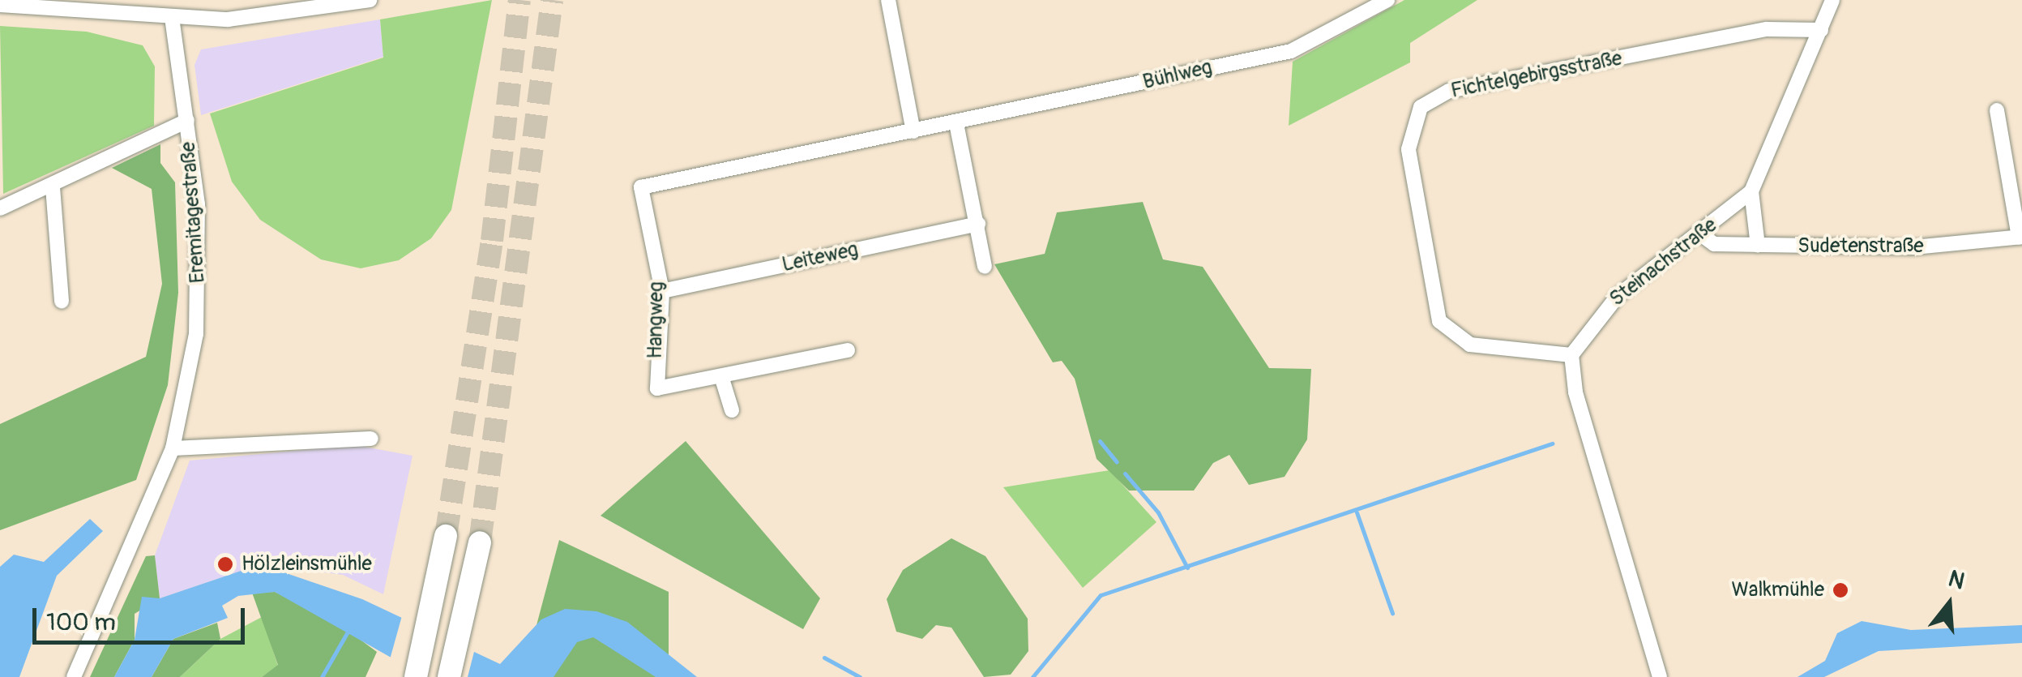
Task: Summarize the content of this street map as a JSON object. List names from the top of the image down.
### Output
{
  "streets": {
    "street": [
      "Bühlweg",
      "Fichtelgebirgsstraße",
      "Eremitagestraße",
      "Sudetenstraße",
      "Leiteweg",
      "Steinachstraße",
      "Hangweg"
    ]
  },
  "crossings": [
    ["Bühlweg", "Hangweg"],
    ["Fichtelgebirgsstraße", "Steinachstraße"],
    ["Sudetenstraße", "Steinachstraße"],
    ["Leiteweg", "Hangweg"]
  ],
  "places": ["Hölzleinsmühle", "Walkmühle"],
  "scale_bar": "100 m",
  "north": "top"
}
